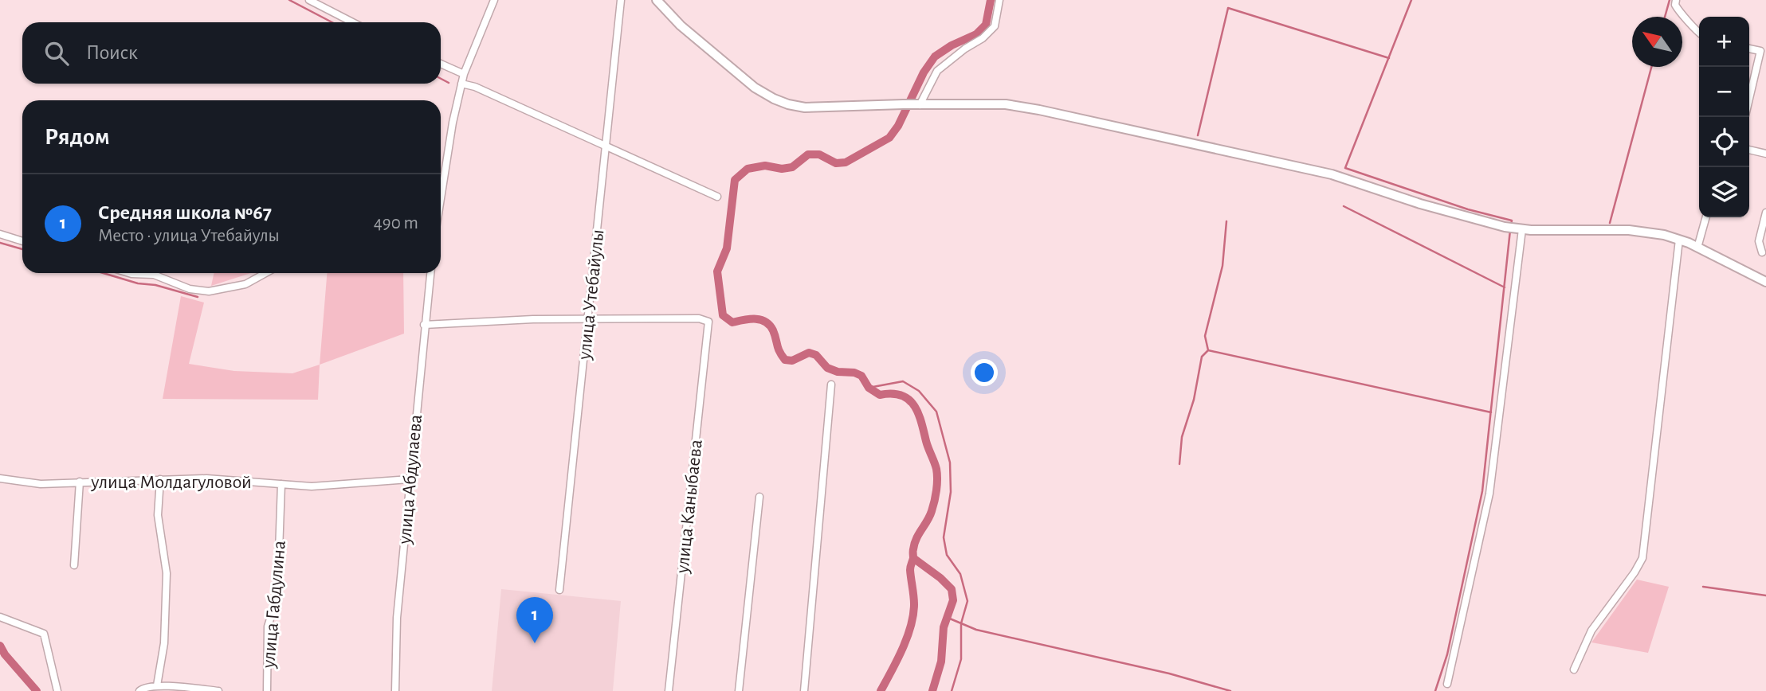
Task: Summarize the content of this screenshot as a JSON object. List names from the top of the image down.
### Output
{
  "streets": {
    "street": [
      "улица Утебайулы",
      "улица Абдулаева",
      "улица Молдагуловой",
      "улица Каныбаева",
      "улица Габдулина"
    ]
  },
  "crossings": [
    ["улица Утебайулы", "улица Каныбаева"],
    ["улица Абдулаева", "улица Молдагуловой"],
    ["улица Молдагуловой", "улица Габдулина"]
  ],
  "north": "top left",
  "page": {
    "map_buttons": ["+", "−"],
    "search": "Поиск",
    "heading": "Рядом",
    "list": [
      {
        "mark": "1",
        "name": "Средняя школа №67",
        "note": "Место · улица Утебайулы",
        "value": "490 m"
      }
    ],
    "pins": "1"
  }
}
